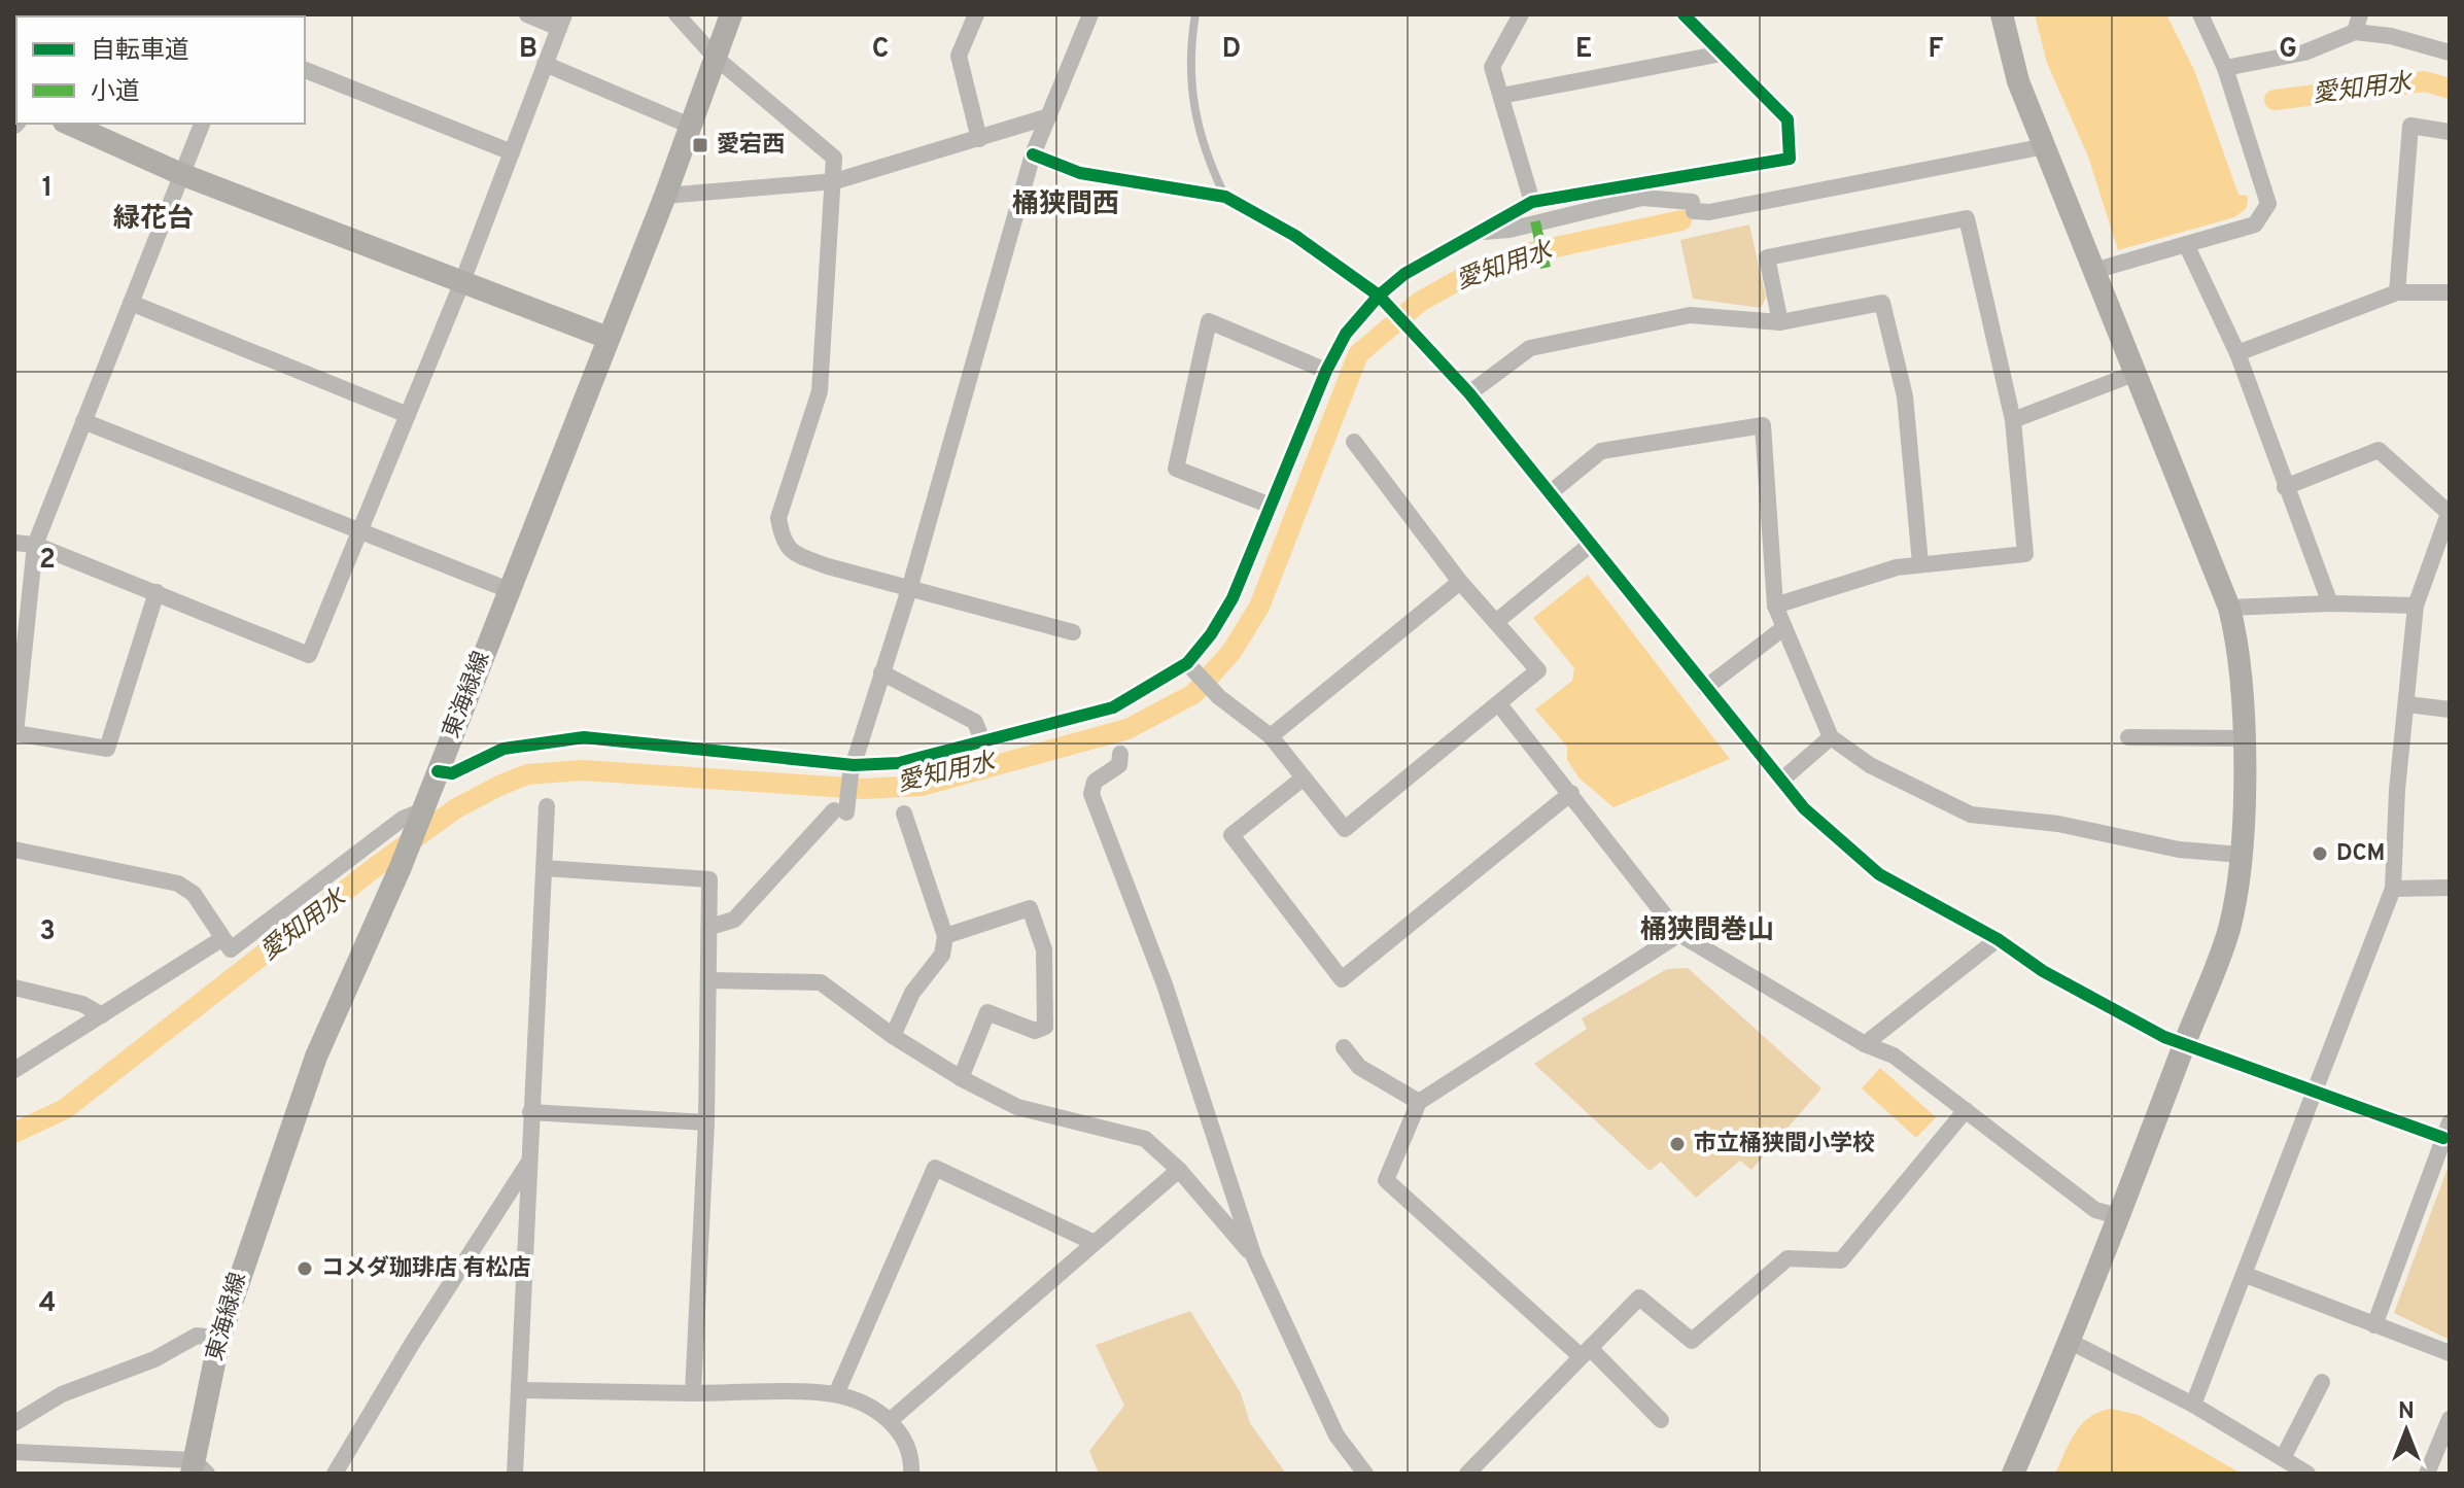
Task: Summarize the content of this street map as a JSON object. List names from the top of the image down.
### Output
{
  "streets": {
    "street": ["東海緑線"]
  },
  "districts": ["桶狭間西", "緑花台", "桶狭間巻山"],
  "water": ["愛知用水"],
  "places": {
    "transit": ["愛宕西"],
    "other": ["DCM", "市立桶狭間小学校", "コメダ珈琲店 有松店"]
  },
  "legend": ["自転車道", "小道"],
  "north": "top",
  "grid": {
    "columns": [
      "B",
      "C",
      "D",
      "E",
      "F",
      "G"
    ],
    "rows": [
      "1",
      "2",
      "3",
      "4"
    ]
  }
}
